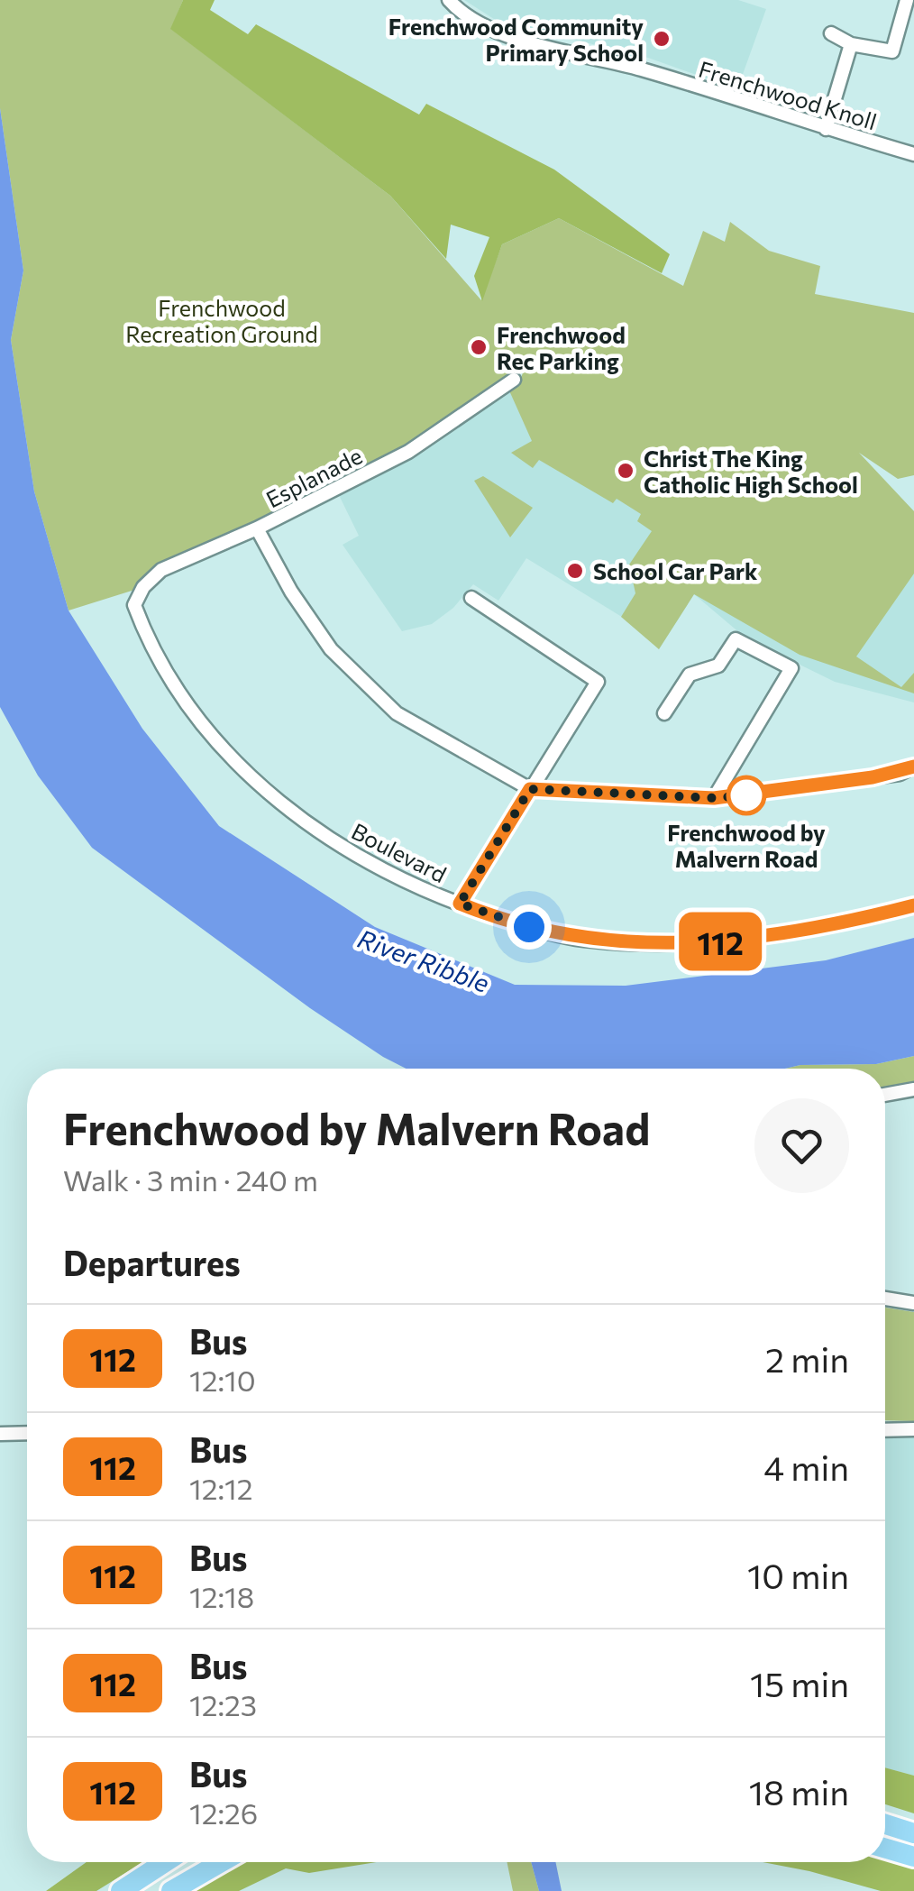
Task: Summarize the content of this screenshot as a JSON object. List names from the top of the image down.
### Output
{
  "streets": {
    "street": ["Frenchwood Knoll", "Esplanade", "Boulevard"]
  },
  "crossings": [
    ["Esplanade", "Boulevard"]
  ],
  "water": ["River Ribble"],
  "parks": ["Frenchwood Recreation Ground"],
  "places": [
    "Frenchwood Community Primary School",
    "Frenchwood Rec Parking",
    "Christ The King Catholic High School",
    "School Car Park",
    "Frenchwood by Malvern Road"
  ],
  "lines": ["bus line 112"],
  "page": {
    "on_map": "112",
    "heading": [
      ["Frenchwood by Malvern Road", "Walk · 3 min · 240 m"],
      "Departures"
    ],
    "list": [
      {
        "mark": "112",
        "name": "Bus",
        "note": "12:10",
        "value": "2 min"
      },
      {
        "mark": "112",
        "name": "Bus",
        "note": "12:12",
        "value": "4 min"
      },
      {
        "mark": "112",
        "name": "Bus",
        "note": "12:18",
        "value": "10 min"
      },
      {
        "mark": "112",
        "name": "Bus",
        "note": "12:23",
        "value": "15 min"
      },
      {
        "mark": "112",
        "name": "Bus",
        "note": "12:26",
        "value": "18 min"
      }
    ]
  }
}
